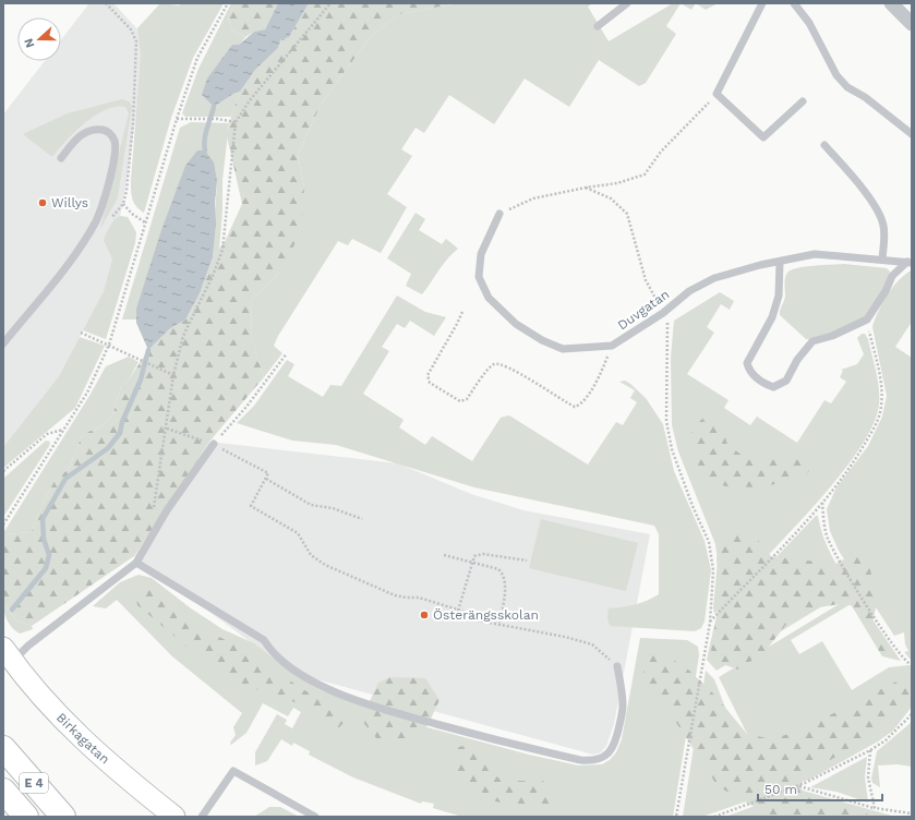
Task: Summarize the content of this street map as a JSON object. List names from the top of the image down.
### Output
{
  "streets": {
    "highway": ["E 4"],
    "street": ["Birkagatan"],
    "lane": ["Duvgatan"]
  },
  "places": ["Willys", "Österängsskolan"],
  "scale_bar": "50 m",
  "north": "left"
}
